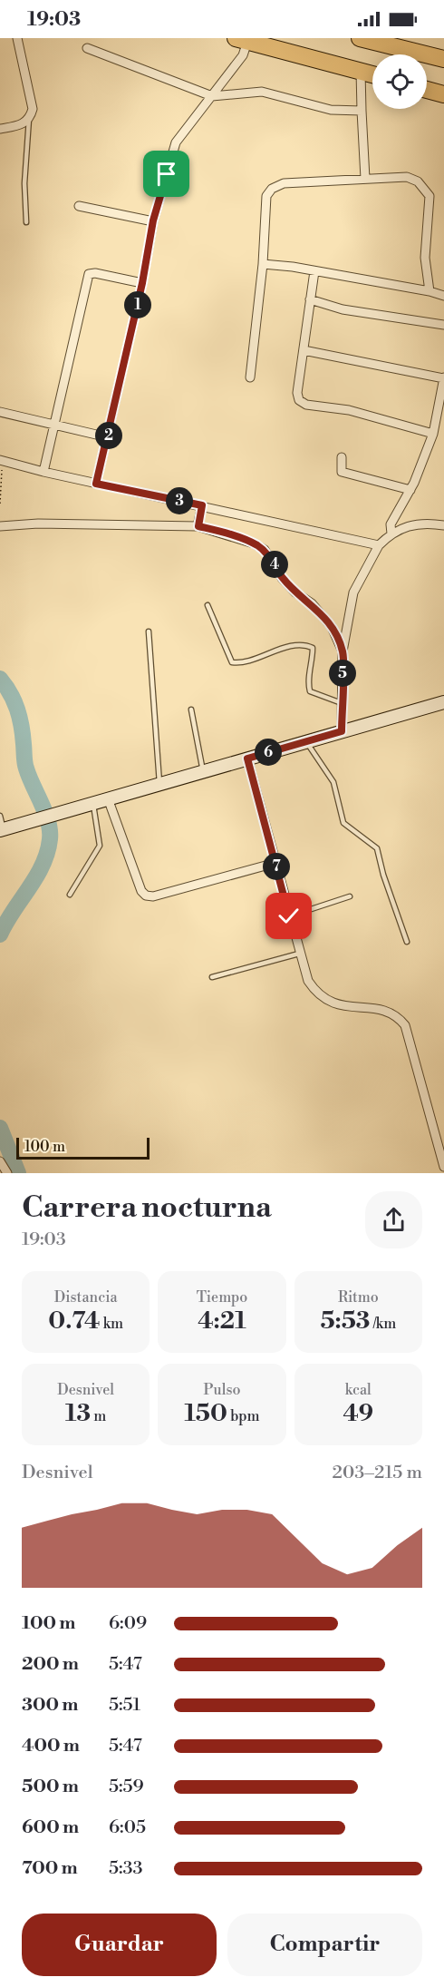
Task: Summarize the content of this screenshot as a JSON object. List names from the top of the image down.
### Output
{
  "scale_bar": "100 m",
  "page": {
    "status": "19:03",
    "pins": [
      "1",
      "2",
      "3",
      "4",
      "5",
      "6",
      "7"
    ],
    "scale": "100 m",
    "heading": ["Carrera nocturna", "19:03"],
    "stats": [
      ["Distancia", "0.74 km"],
      ["Tiempo", "4:21"],
      ["Ritmo", "5:53 /km"],
      ["Desnivel", "13 m"],
      ["Pulso", "150 bpm"],
      ["kcal", "49"]
    ],
    "chart": ["Desnivel", "203–215 m"],
    "list": [
      {
        "name": "100 m",
        "note": "6:09"
      },
      {
        "name": "200 m",
        "note": "5:47"
      },
      {
        "name": "300 m",
        "note": "5:51"
      },
      {
        "name": "400 m",
        "note": "5:47"
      },
      {
        "name": "500 m",
        "note": "5:59"
      },
      {
        "name": "600 m",
        "note": "6:05"
      },
      {
        "name": "700 m",
        "note": "5:33"
      }
    ],
    "buttons": ["Guardar", "Compartir"]
  }
}
